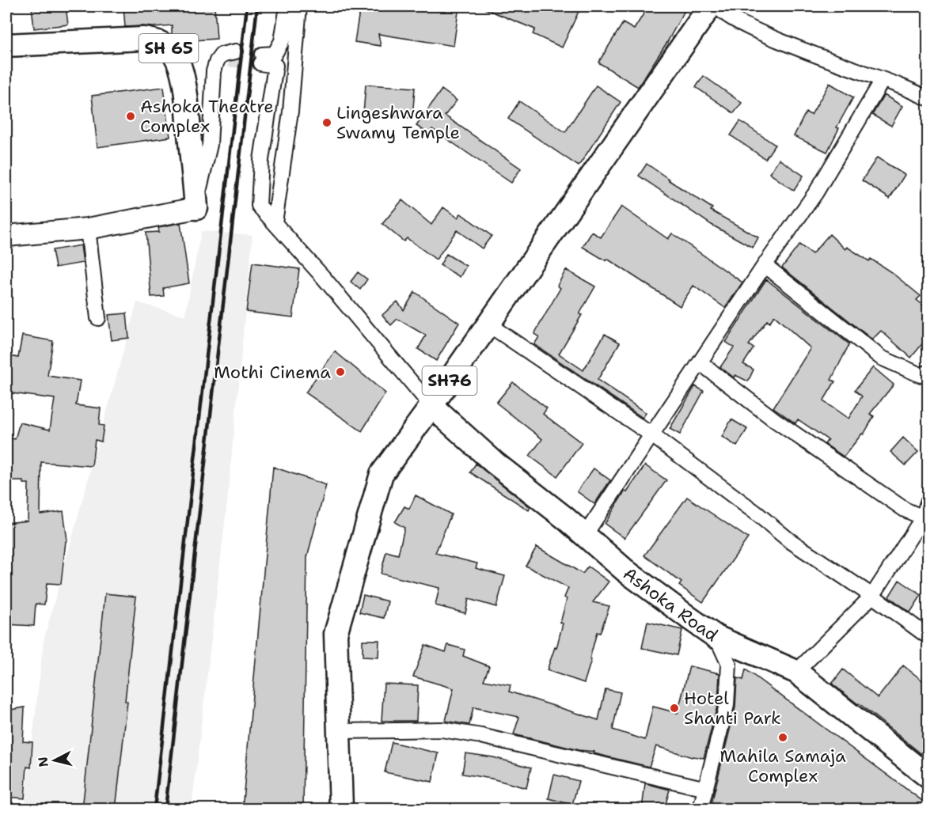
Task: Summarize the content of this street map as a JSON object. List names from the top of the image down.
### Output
{
  "streets": {
    "main road": ["SH 65", "SH76", "Ashoka Road"]
  },
  "crossings": [
    ["SH76", "Ashoka Road"]
  ],
  "places": [
    "Ashoka Theatre Complex",
    "Lingeshwara Swamy Temple",
    "Mothi Cinema",
    "Hotel Shanti Park",
    "Mahila Samaja Complex"
  ],
  "north": "left"
}
